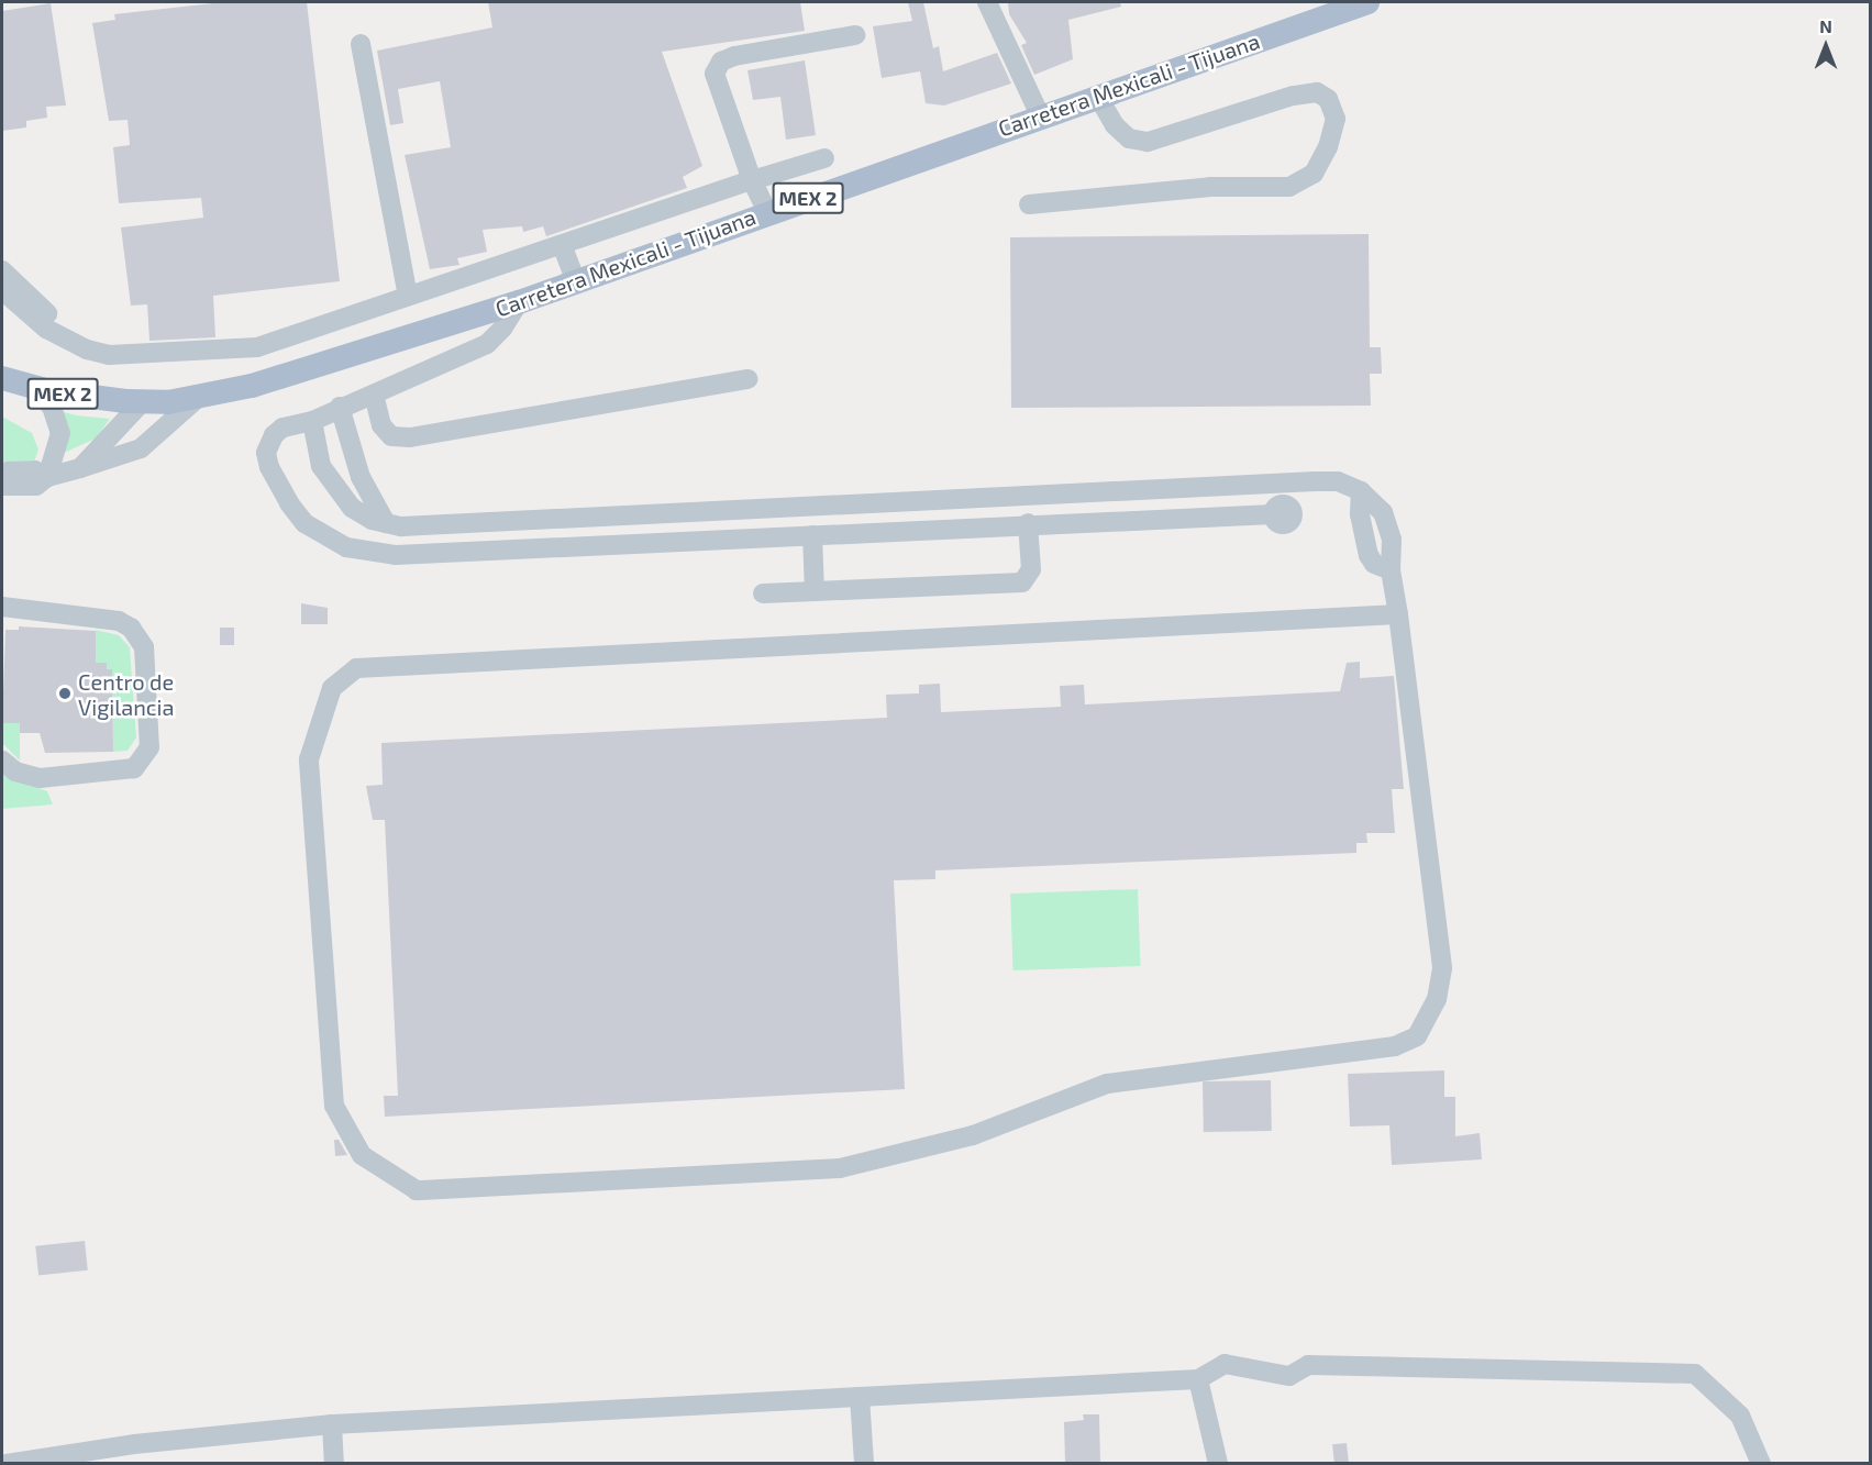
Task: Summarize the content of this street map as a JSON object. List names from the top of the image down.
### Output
{
  "streets": {
    "main road": ["Carretera Mexicali - Tijuana", "MEX 2"]
  },
  "places": ["Centro de Vigilancia"],
  "north": "top"
}
